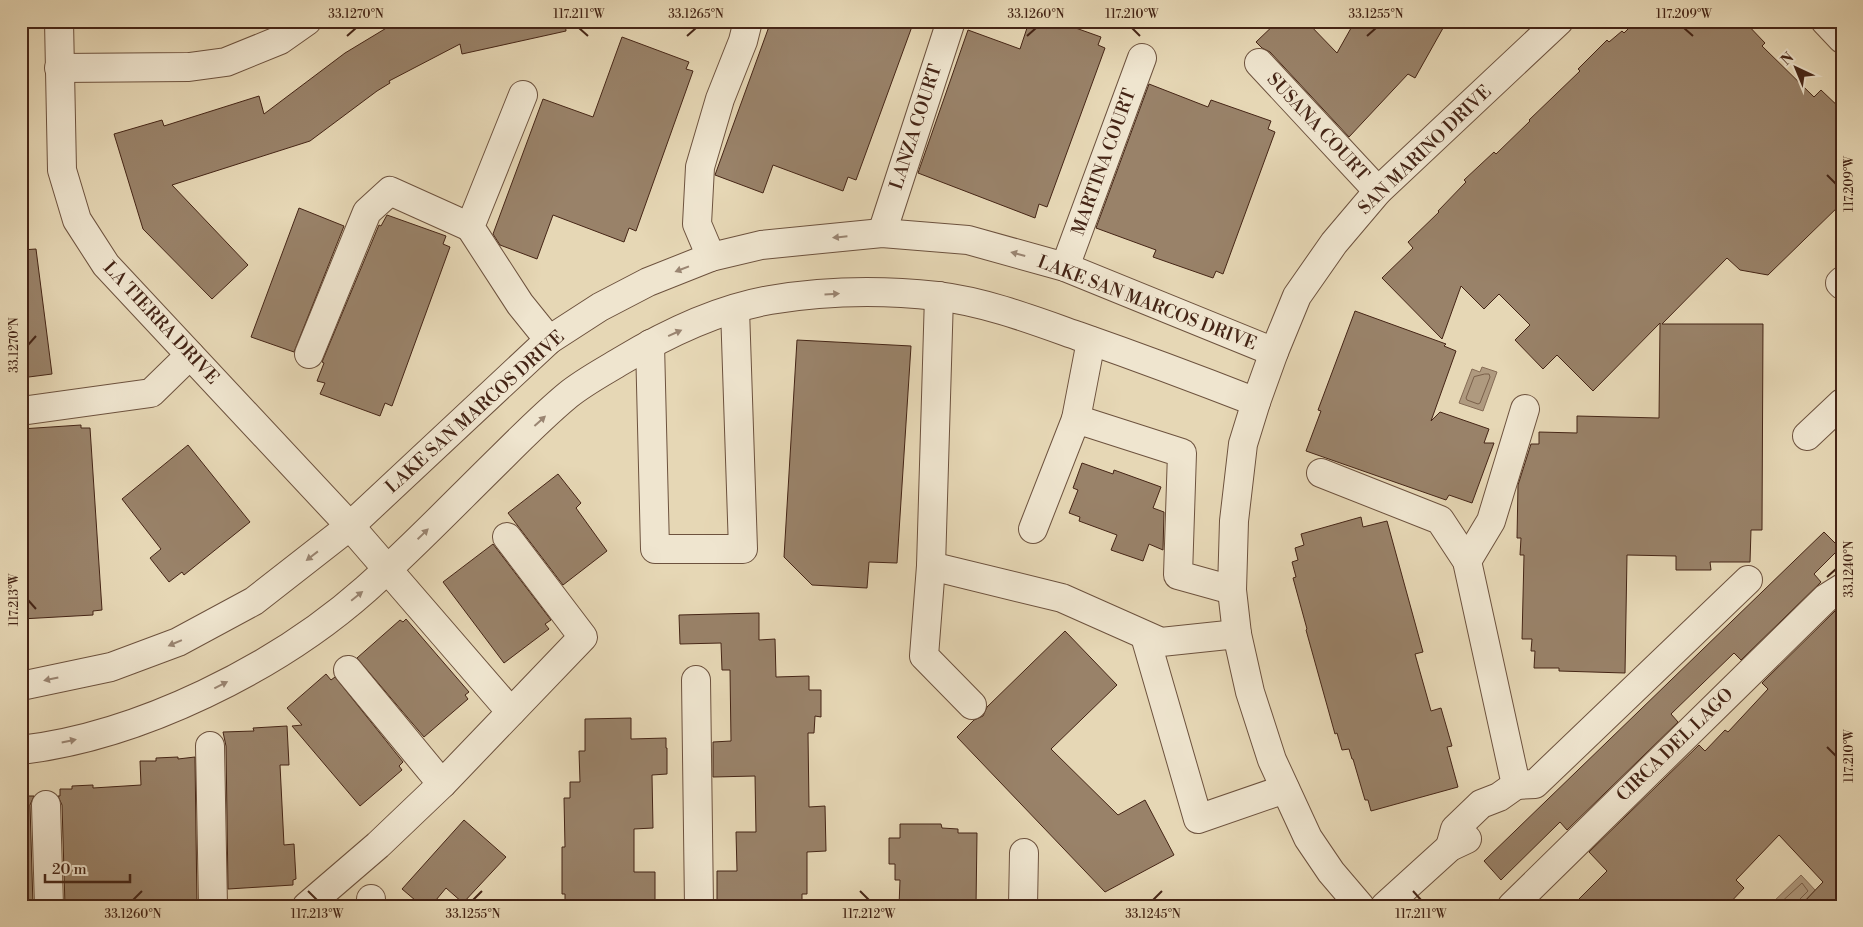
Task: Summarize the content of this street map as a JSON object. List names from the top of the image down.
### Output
{
  "streets": {
    "street": [
      "LANZA COURT",
      "SUSANA COURT",
      "SAN MARINO DRIVE",
      "MARTINA COURT",
      "LAKE SAN MARCOS DRIVE",
      "LA TIERRA DRIVE",
      "CIRCA DEL LAGO"
    ]
  },
  "crossings": [
    ["LANZA COURT", "LAKE SAN MARCOS DRIVE"],
    ["SUSANA COURT", "SAN MARINO DRIVE"],
    ["SAN MARINO DRIVE", "LAKE SAN MARCOS DRIVE"],
    ["MARTINA COURT", "LAKE SAN MARCOS DRIVE"],
    ["LAKE SAN MARCOS DRIVE", "LA TIERRA DRIVE"]
  ],
  "scale_bar": "20 m",
  "north": "top left",
  "coordinates": [
    "33.1270°N",
    "117.211°W",
    "33.1265°N",
    "33.1260°N",
    "117.210°W",
    "33.1255°N",
    "117.209°W",
    "33.1240°N",
    "117.213°W",
    "117.212°W",
    "33.1245°N"
  ]
}
